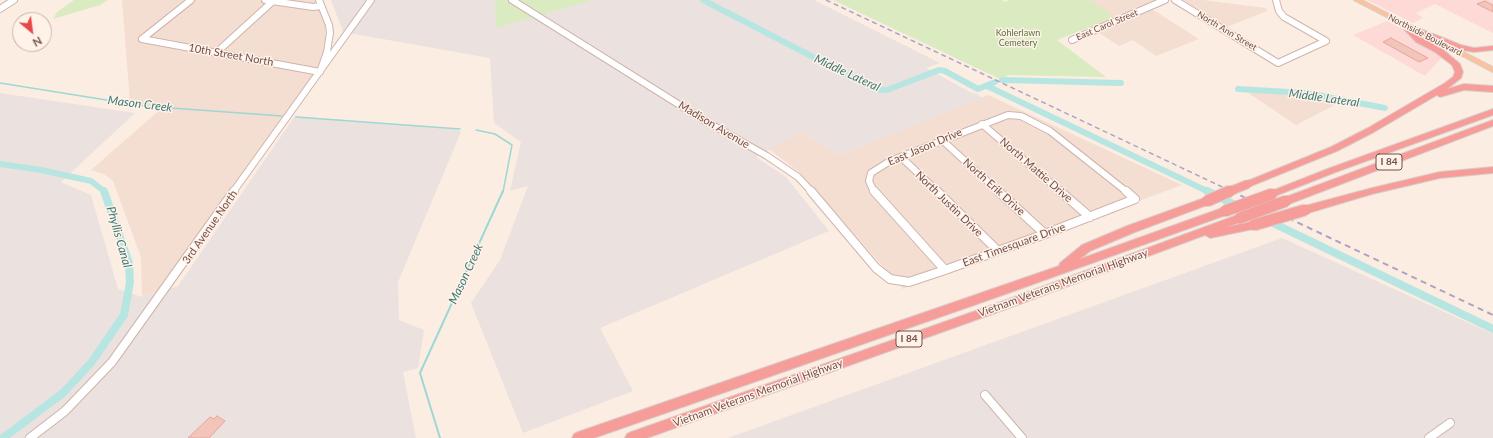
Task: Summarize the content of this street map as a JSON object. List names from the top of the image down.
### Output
{
  "streets": {
    "highway": ["I 84", "Vietnam Veterans Memorial Highway"],
    "main road": ["Northside Boulevard"],
    "street": [
      "East Carol Street",
      "North Ann Street",
      "10th Street North",
      "Madison Avenue",
      "East Jason Drive",
      "North Mattie Drive",
      "North Erik Drive",
      "North Justin Drive",
      "3rd Avenue North",
      "East Timesquare Drive"
    ]
  },
  "crossings": [
    ["10th Street North", "3rd Avenue North"],
    ["Madison Avenue", "East Timesquare Drive"],
    ["East Jason Drive", "North Mattie Drive"],
    ["East Jason Drive", "North Erik Drive"],
    ["East Jason Drive", "North Justin Drive"],
    ["East Jason Drive", "East Timesquare Drive"],
    ["North Mattie Drive", "East Timesquare Drive"],
    ["North Erik Drive", "East Timesquare Drive"],
    ["North Justin Drive", "East Timesquare Drive"]
  ],
  "water": ["Middle Lateral", "Mason Creek", "Phyllis Canal"],
  "parks": ["Kohlerlawn Cemetery"],
  "north": "bottom right"
}
